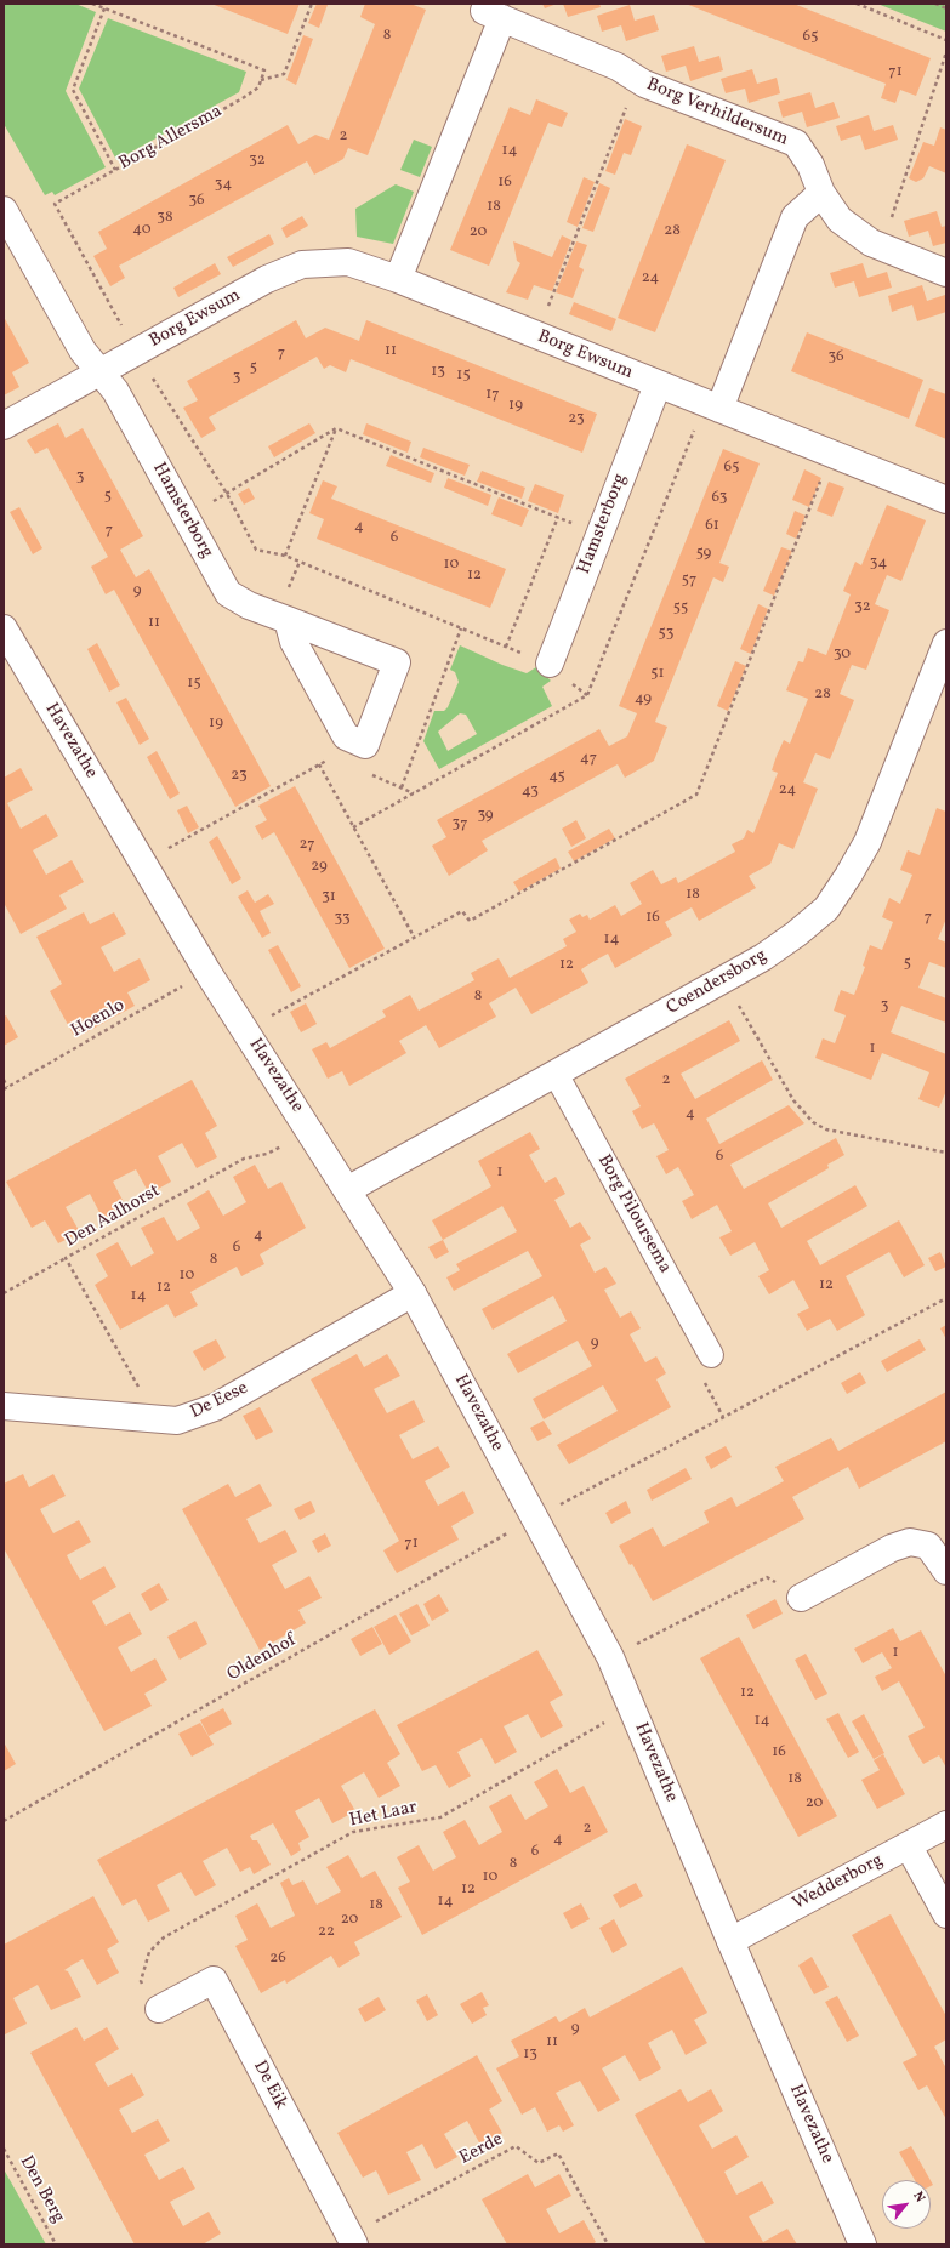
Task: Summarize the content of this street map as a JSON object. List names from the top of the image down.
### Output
{
  "streets": {
    "street": [
      "Borg Verhildersum",
      "Borg Ewsum",
      "Hamsterborg",
      "Havezathe",
      "Coendersborg",
      "Borg Piloursema",
      "De Eese",
      "Wedderborg",
      "De Eik"
    ],
    "path": [
      "Borg Allersma",
      "Hoenlo",
      "Den Aalhorst",
      "Oldenhof",
      "Het Laar",
      "Eerde",
      "Den Berg"
    ]
  },
  "crossings": [
    ["Borg Allersma", "Borg Ewsum"],
    ["Borg Ewsum", "Hamsterborg"],
    ["Havezathe", "Coendersborg"],
    ["Havezathe", "Hoenlo"],
    ["Havezathe", "Den Aalhorst"],
    ["Havezathe", "De Eese"],
    ["Havezathe", "Oldenhof"],
    ["Havezathe", "Het Laar"],
    ["Havezathe", "Wedderborg"],
    ["Coendersborg", "Borg Piloursema"],
    ["Den Aalhorst", "De Eese"],
    ["Het Laar", "De Eik"],
    ["De Eik", "Eerde"]
  ],
  "house_numbers": [
    "8",
    "65",
    "71",
    "2",
    "14",
    "32",
    "16",
    "34",
    "36",
    "18",
    "38",
    "40",
    "28",
    "20",
    "24",
    "11",
    "7",
    "36",
    "5",
    "13",
    "15",
    "3",
    "17",
    "19",
    "23",
    "65",
    "3",
    "5",
    "63",
    "61",
    "4",
    "7",
    "6",
    "59",
    "34",
    "10",
    "12",
    "57",
    "9",
    "32",
    "55",
    "11",
    "53",
    "30",
    "51",
    "15",
    "28",
    "49",
    "19",
    "47",
    "23",
    "45",
    "24",
    "43",
    "39",
    "37",
    "27",
    "29",
    "18",
    "31",
    "16",
    "7",
    "33",
    "14",
    "5",
    "12",
    "8",
    "3",
    "1",
    "2",
    "4",
    "6",
    "1",
    "4",
    "6",
    "8",
    "10",
    "12",
    "12",
    "14",
    "9",
    "71",
    "1",
    "12",
    "14",
    "16",
    "18",
    "20",
    "2",
    "4",
    "6",
    "8",
    "10",
    "12",
    "14",
    "18",
    "20",
    "22",
    "26",
    "9",
    "11",
    "13"
  ],
  "north": "top right"
}
